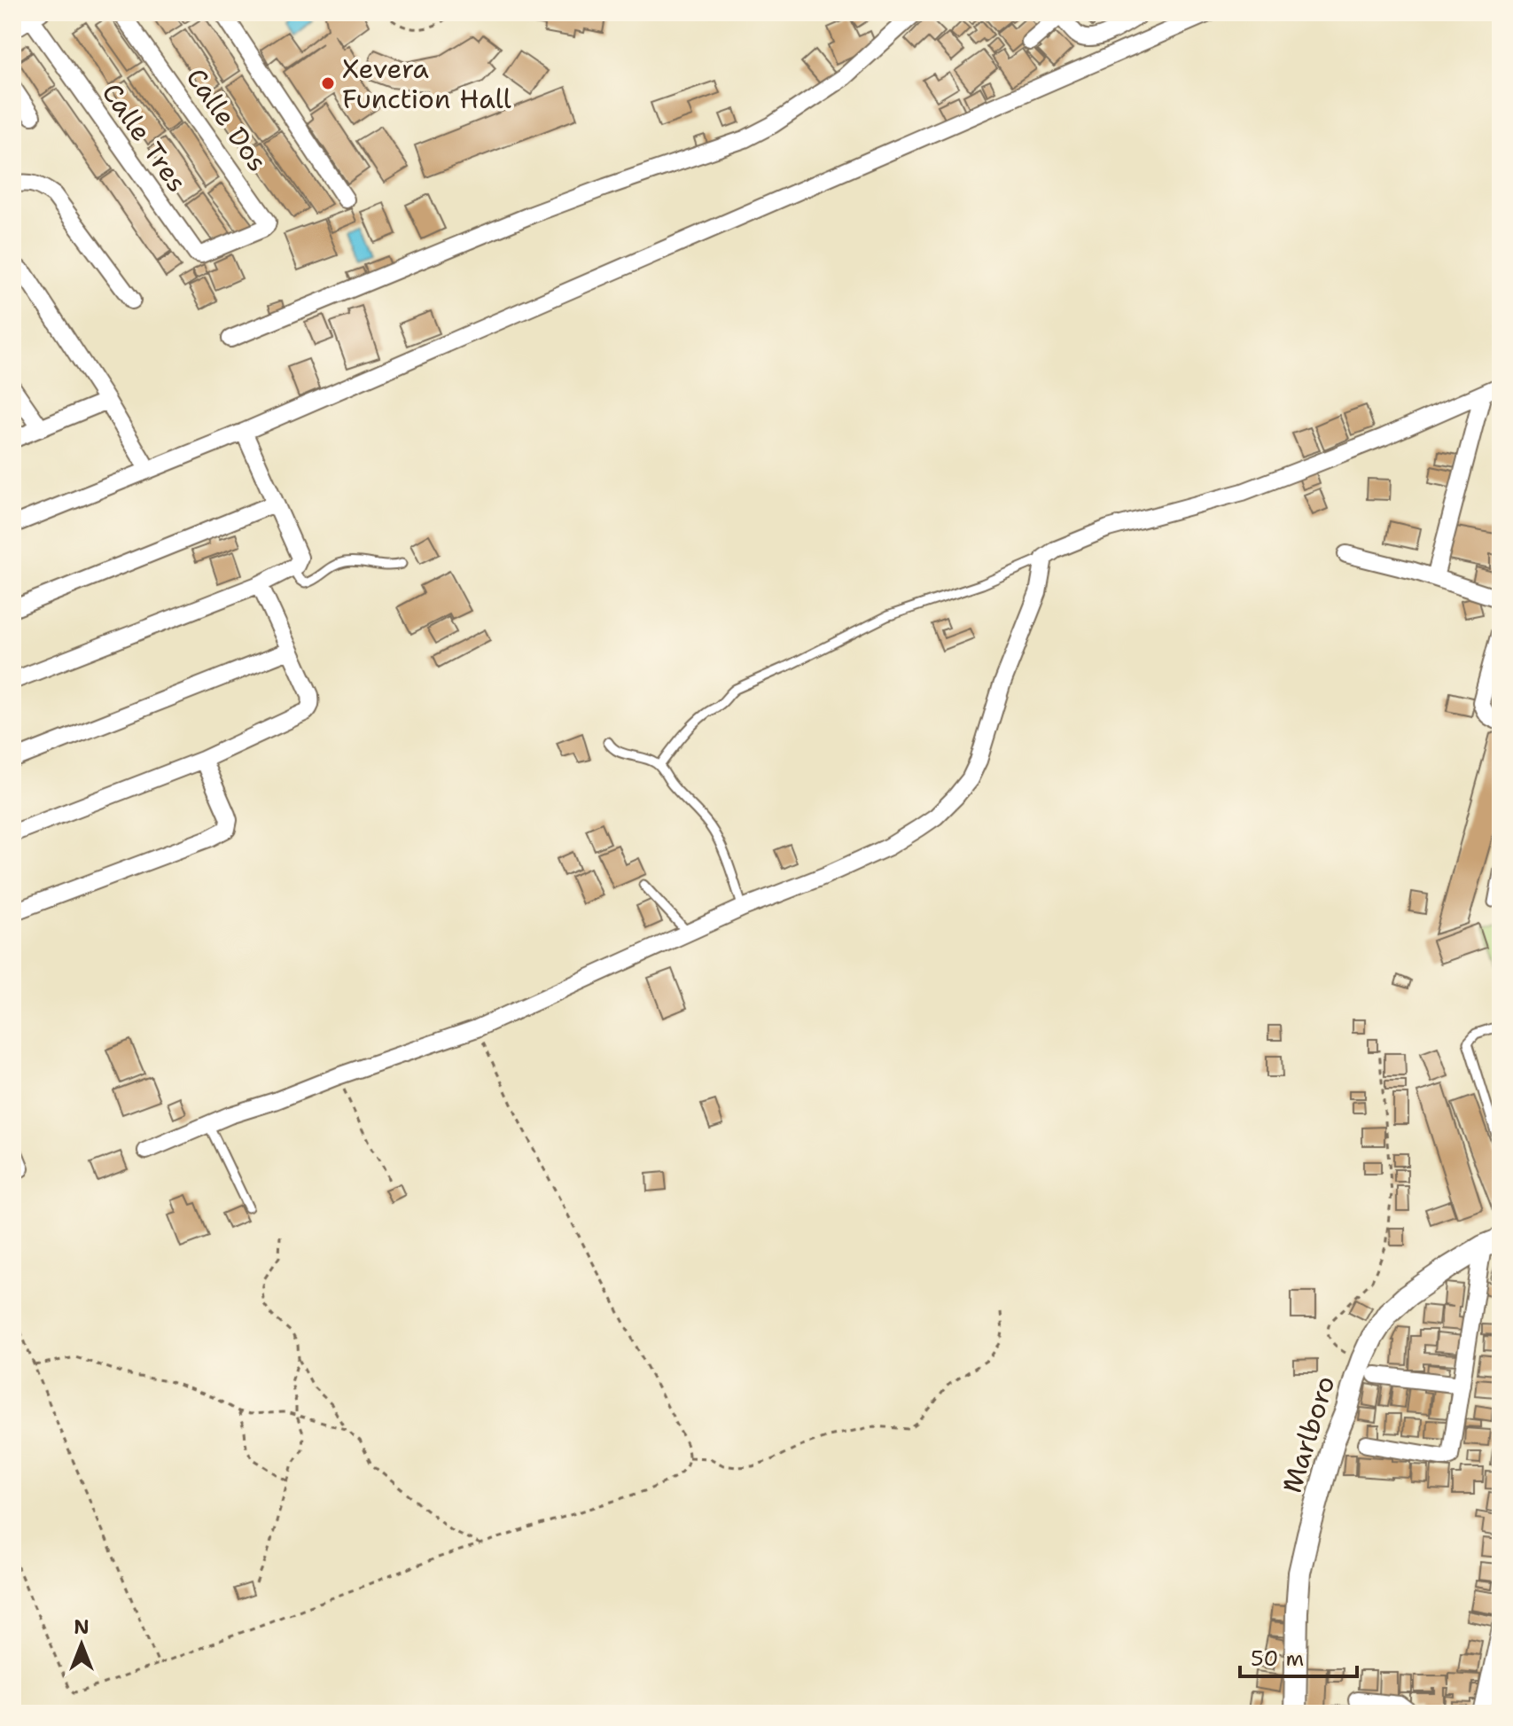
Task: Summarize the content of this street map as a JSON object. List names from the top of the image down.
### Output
{
  "streets": {
    "street": ["Calle Dos", "Calle Tres", "Marlboro"]
  },
  "crossings": [
    ["Calle Dos", "Calle Tres"]
  ],
  "places": ["Xevera Function Hall"],
  "scale_bar": "50 m",
  "north": "top"
}
